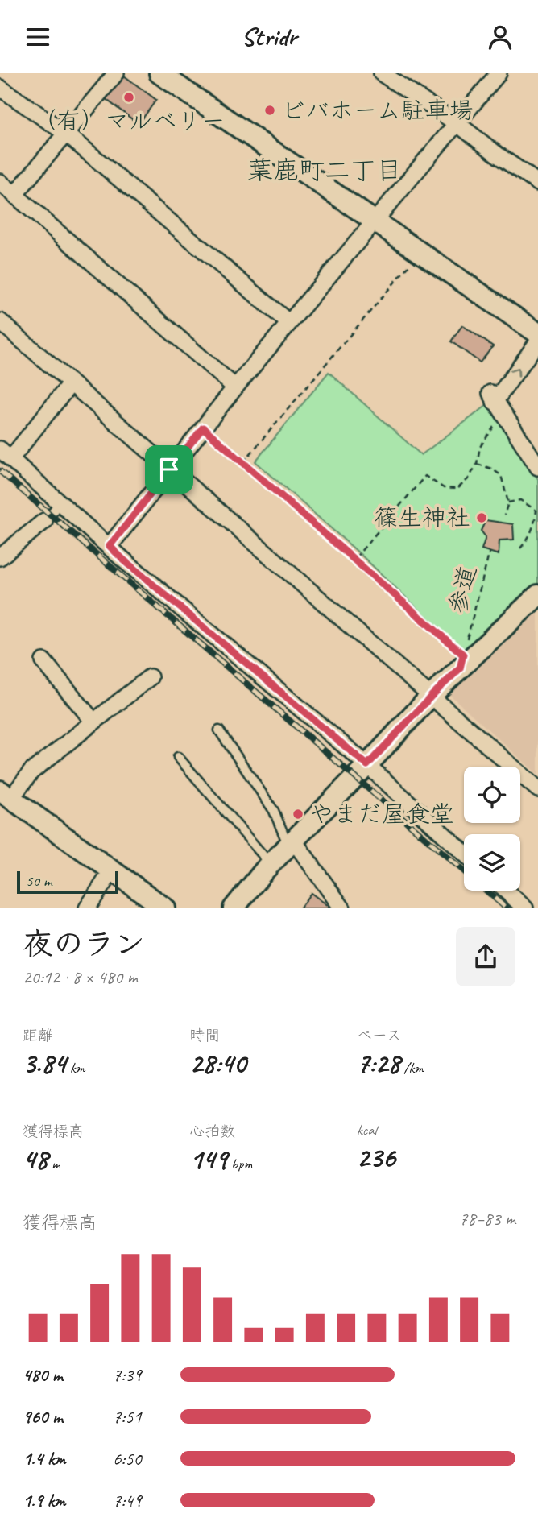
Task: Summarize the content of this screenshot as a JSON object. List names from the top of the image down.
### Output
{
  "streets": {
    "path": ["参道"]
  },
  "districts": ["葉鹿町二丁目"],
  "places": [
    "（有）マルベリー",
    "ビバホーム駐車場",
    "篠生神社",
    "やまだ屋食堂"
  ],
  "scale_bar": "50 m",
  "page": {
    "header": "Stridr",
    "scale": "50 m",
    "heading": ["夜のラン", "20:12 · 8 × 480 m"],
    "stats": [
      ["距離", "3.84 km"],
      ["時間", "28:40"],
      ["ペース", "7:28 /km"],
      ["獲得標高", "48 m"],
      ["心拍数", "149 bpm"],
      ["kcal", "236"]
    ],
    "chart": ["獲得標高", "78–83 m"],
    "list": [
      {
        "name": "480 m",
        "note": "7:39"
      },
      {
        "name": "960 m",
        "note": "7:51"
      },
      {
        "name": "1.4 km",
        "note": "6:50"
      },
      {
        "name": "1.9 km",
        "note": "7:49"
      }
    ]
  }
}
